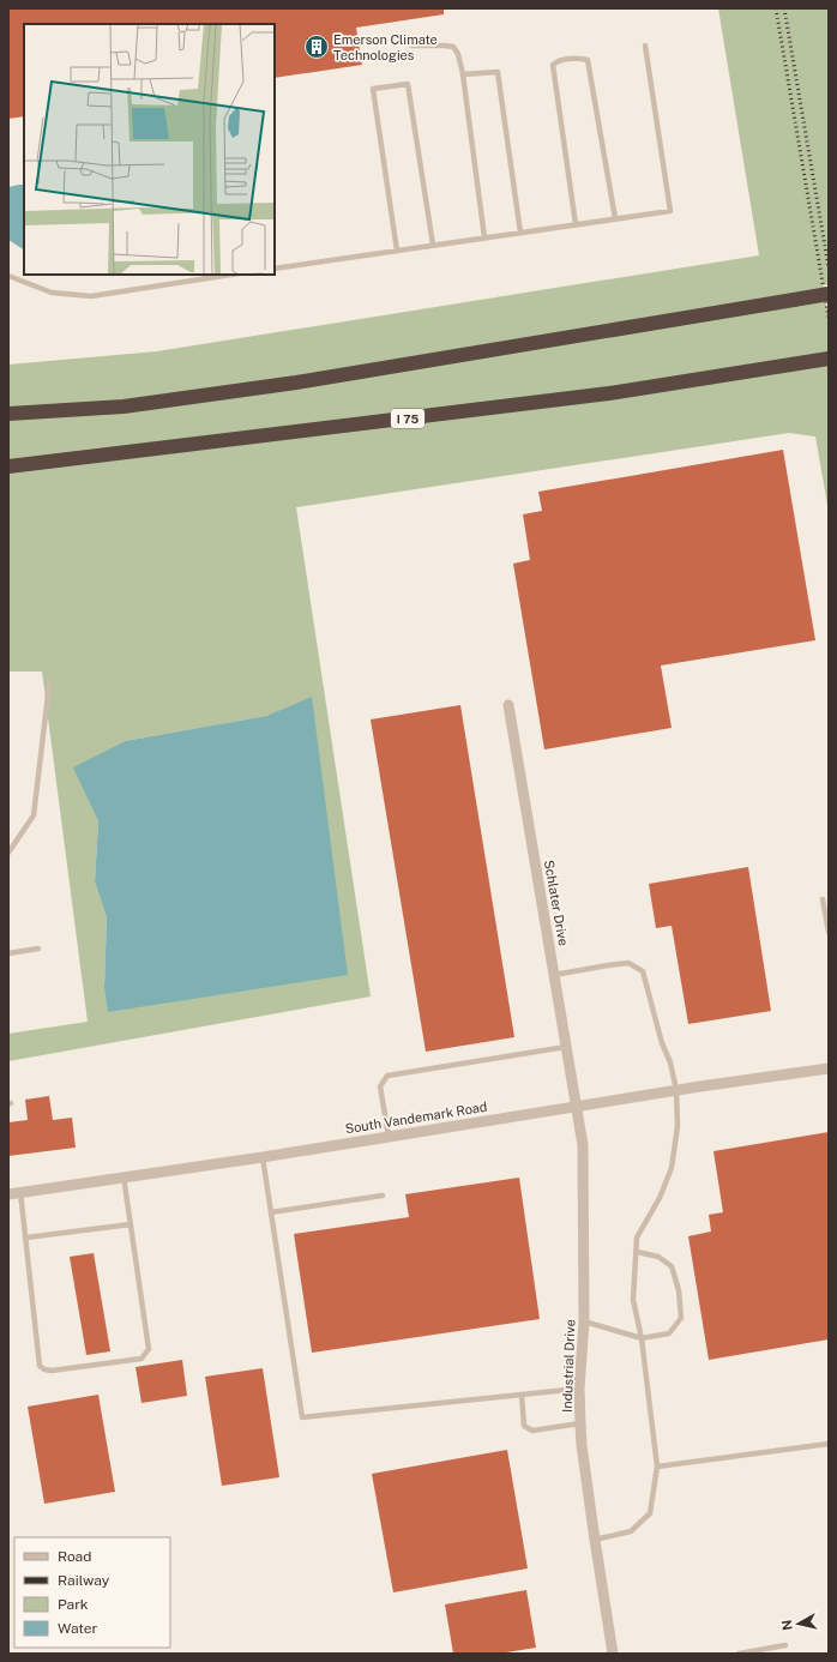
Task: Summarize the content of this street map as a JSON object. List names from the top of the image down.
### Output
{
  "streets": {
    "highway": ["I 75"],
    "street": ["Schlater Drive", "South Vandemark Road", "Industrial Drive"]
  },
  "crossings": [
    ["Schlater Drive", "South Vandemark Road"],
    ["Schlater Drive", "Industrial Drive"],
    ["South Vandemark Road", "Industrial Drive"]
  ],
  "places": {
    "building": ["Emerson Climate Technologies"]
  },
  "legend": [
    "Road",
    "Railway",
    "Park",
    "Water"
  ],
  "north": "left"
}
